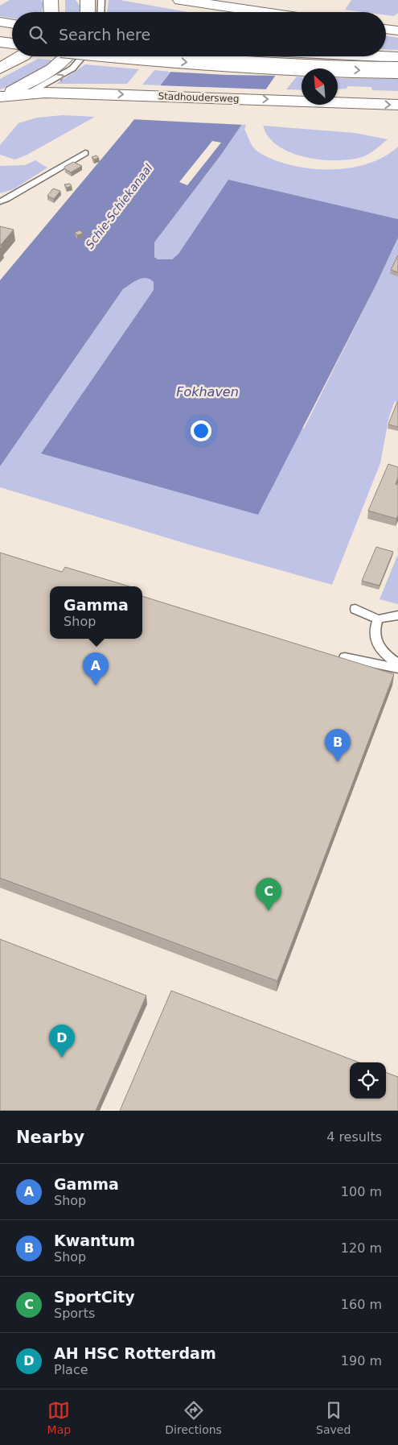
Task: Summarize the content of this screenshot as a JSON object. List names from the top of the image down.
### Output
{
  "streets": {
    "main road": ["Stadhoudersweg"]
  },
  "water": ["Schie-Schiekanaal", "Fokhaven"],
  "north": "top left",
  "page": {
    "search": "Search here",
    "popup": ["Gamma", "Shop"],
    "pins": [
      "A",
      "B",
      "C",
      "D"
    ],
    "heading": ["Nearby", "4 results"],
    "list": [
      {
        "mark": "A",
        "name": "Gamma",
        "note": "Shop",
        "value": "100 m"
      },
      {
        "mark": "B",
        "name": "Kwantum",
        "note": "Shop",
        "value": "120 m"
      },
      {
        "mark": "C",
        "name": "SportCity",
        "note": "Sports",
        "value": "160 m"
      },
      {
        "mark": "D",
        "name": "AH HSC Rotterdam",
        "note": "Place",
        "value": "190 m"
      }
    ],
    "nav": ["Map", "Directions", "Saved"]
  }
}
